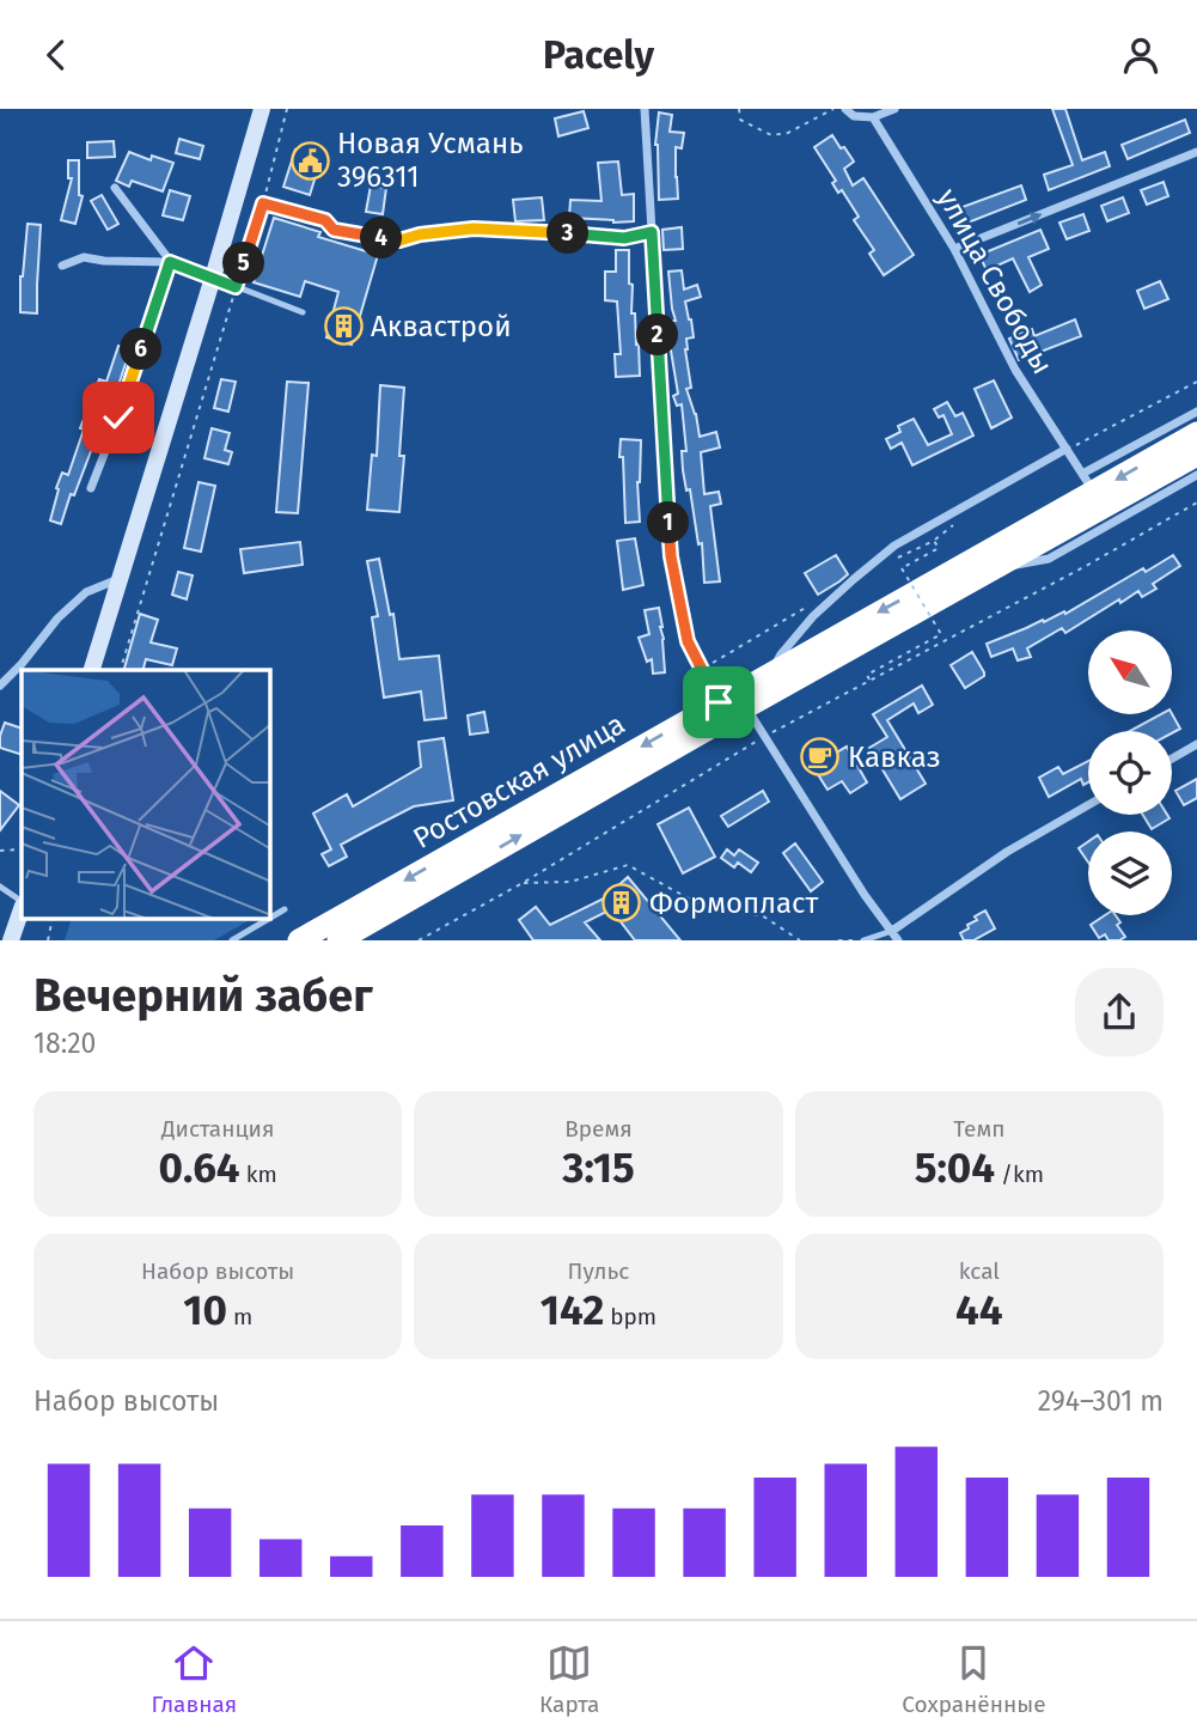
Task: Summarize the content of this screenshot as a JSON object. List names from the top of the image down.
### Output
{
  "streets": {
    "highway": ["Ростовская улица"],
    "street": ["улица Свободы"]
  },
  "crossings": [
    ["улица Свободы", "Ростовская улица"]
  ],
  "places": {
    "public building": ["Новая Усмань 396311"],
    "building": ["Аквастрой", "Формопласт"],
    "cafe": ["Кавказ"]
  },
  "north": "top left",
  "page": {
    "header": "Pacely",
    "pins": [
      "3",
      "4",
      "5",
      "2",
      "6",
      "1"
    ],
    "heading": ["Вечерний забег", "18:20"],
    "stats": [
      ["Дистанция", "0.64 km"],
      ["Время", "3:15"],
      ["Темп", "5:04 /km"],
      ["Набор высоты", "10 m"],
      ["Пульс", "142 bpm"],
      ["kcal", "44"]
    ],
    "chart": ["Набор высоты", "294–301 m"],
    "tabs": ["Главная", "Карта", "Сохранённые"]
  }
}
